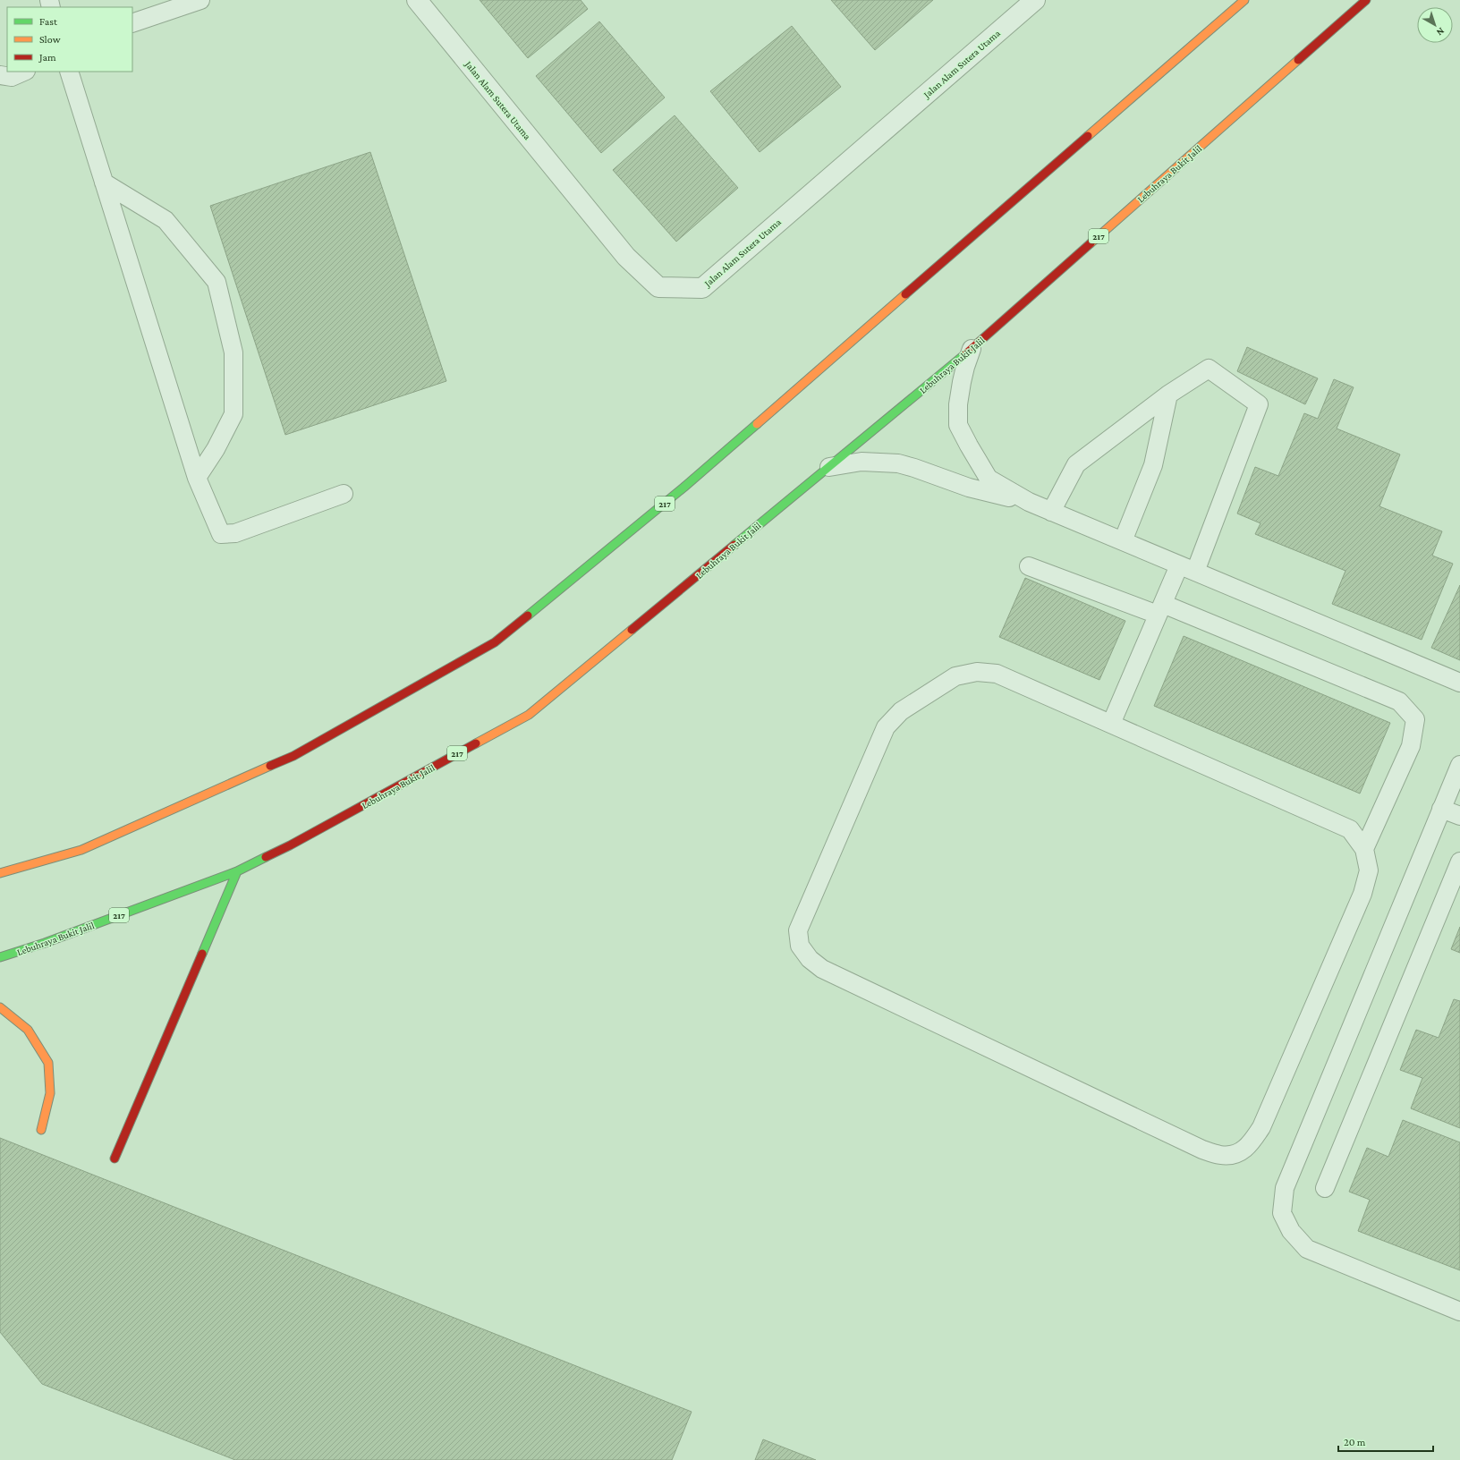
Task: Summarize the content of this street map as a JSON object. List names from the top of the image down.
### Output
{
  "streets": {
    "highway": ["Lebuhraya Bukit Jalil", "217"],
    "street": ["Jalan Alam Sutera Utama"]
  },
  "legend": ["Fast", "Slow", "Jam"],
  "scale_bar": "20 m",
  "north": "bottom right"
}
